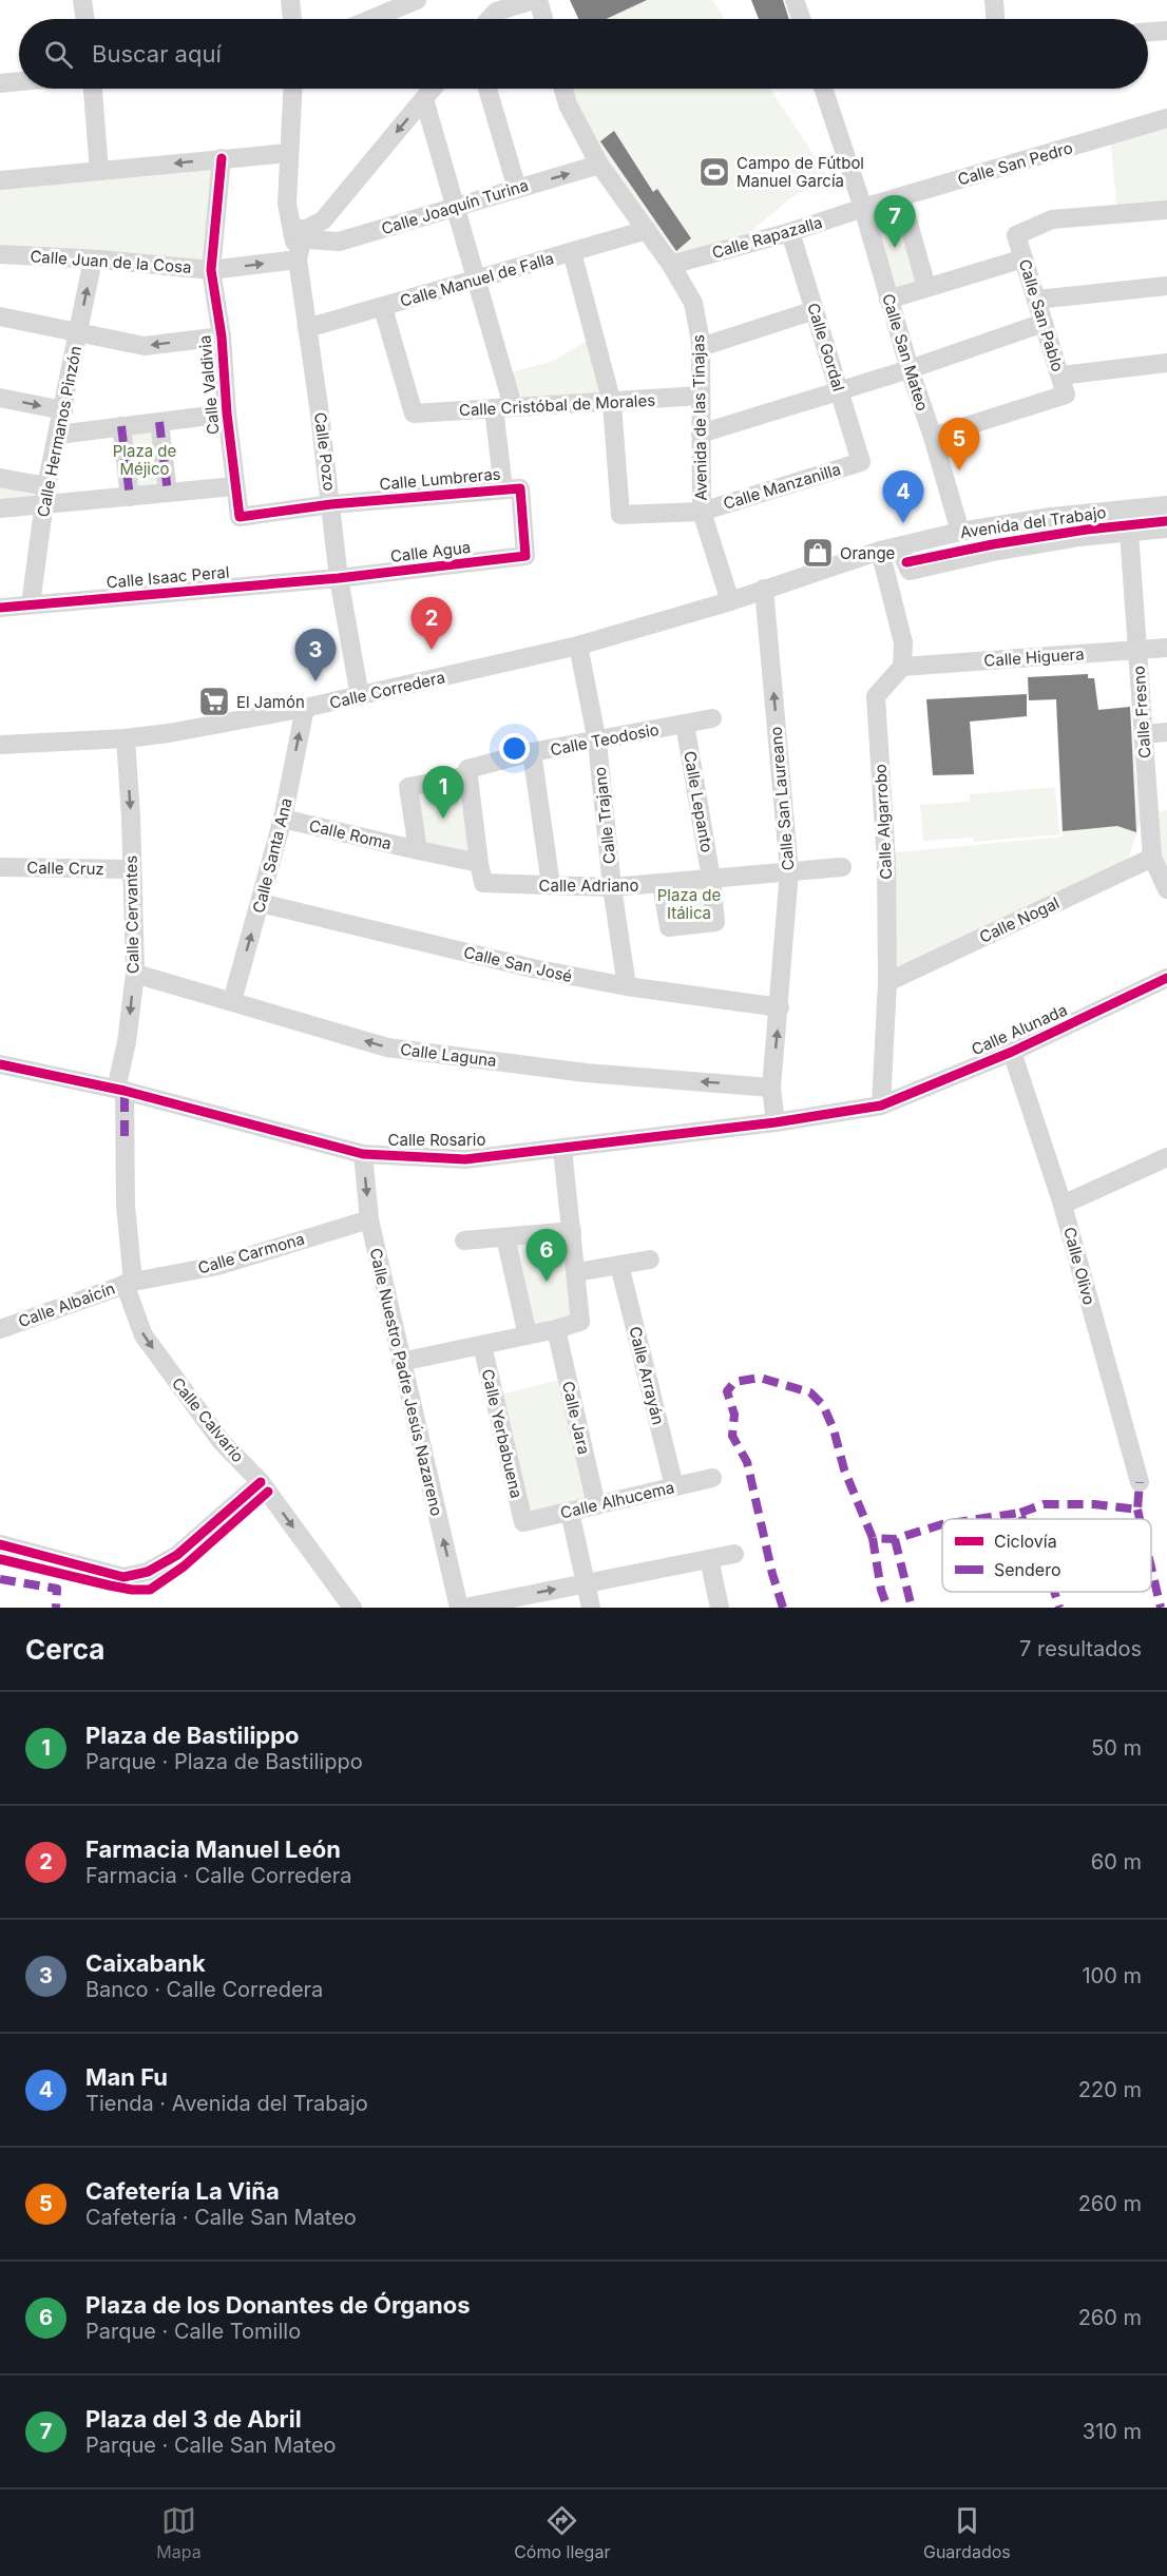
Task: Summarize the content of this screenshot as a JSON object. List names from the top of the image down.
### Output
{
  "streets": {
    "street": [
      "Calle San Pedro",
      "Calle Joaquín Turina",
      "Calle Rapazalla",
      "Calle Juan de la Cosa",
      "Calle Manuel de Falla",
      "Calle San Pablo",
      "Calle Gordal",
      "Calle San Mateo",
      "Calle Valdivia",
      "Calle Cristóbal de Morales",
      "Avenida de las Tinajas",
      "Calle Hermanos Pinzón",
      "Calle Pozo",
      "Calle Lumbreras",
      "Calle Manzanilla",
      "Avenida del Trabajo",
      "Calle Agua",
      "Calle Isaac Peral",
      "Calle Higuera",
      "Calle Corredera",
      "Calle Fresno",
      "Calle Teodosio",
      "Calle San Laureano",
      "Calle Lepanto",
      "Calle Trajano",
      "Calle Algarrobo",
      "Calle Roma",
      "Calle Santa Ana",
      "Calle Cruz",
      "Calle Adriano",
      "Calle Cervantes",
      "Calle Nogal",
      "Calle San José",
      "Calle Alunada",
      "Calle Laguna",
      "Calle Rosario",
      "Calle Carmona",
      "Calle Olivo",
      "Calle Albaicín",
      "Calle Arrayán",
      "Calle Nuestro Padre Jesús Nazareno",
      "Calle Jara",
      "Calle Calvario",
      "Calle Yerbabuena",
      "Calle Alhucema"
    ]
  },
  "crossings": [
    ["Calle San Pedro", "Calle Rapazalla"],
    ["Calle San Pedro", "Calle San Mateo"],
    ["Calle Joaquín Turina", "Calle Juan de la Cosa"],
    ["Calle Joaquín Turina", "Avenida de las Tinajas"],
    ["Calle Joaquín Turina", "Calle Pozo"],
    ["Calle Rapazalla", "Calle Gordal"],
    ["Calle Rapazalla", "Calle San Mateo"],
    ["Calle Rapazalla", "Avenida de las Tinajas"],
    ["Calle Juan de la Cosa", "Calle Valdivia"],
    ["Calle Juan de la Cosa", "Calle Hermanos Pinzón"],
    ["Calle Juan de la Cosa", "Calle Pozo"],
    ["Calle Manuel de Falla", "Calle Cristóbal de Morales"],
    ["Calle Manuel de Falla", "Avenida de las Tinajas"],
    ["Calle Manuel de Falla", "Calle Pozo"],
    ["Calle San Pablo", "Calle San Mateo"],
    ["Calle Gordal", "Calle Manzanilla"],
    ["Calle San Mateo", "Avenida del Trabajo"],
    ["Calle Valdivia", "Calle Pozo"],
    ["Calle Valdivia", "Calle Lumbreras"],
    ["Calle Cristóbal de Morales", "Avenida de las Tinajas"],
    ["Calle Cristóbal de Morales", "Calle Manzanilla"],
    ["Avenida de las Tinajas", "Calle Manzanilla"],
    ["Avenida de las Tinajas", "Avenida del Trabajo"],
    ["Avenida de las Tinajas", "Calle Corredera"],
    ["Calle Hermanos Pinzón", "Calle Isaac Peral"],
    ["Calle Pozo", "Calle Lumbreras"],
    ["Calle Pozo", "Calle Agua"],
    ["Calle Pozo", "Calle Isaac Peral"],
    ["Calle Pozo", "Calle Corredera"],
    ["Calle Lumbreras", "Calle Agua"],
    ["Avenida del Trabajo", "Calle Corredera"],
    ["Avenida del Trabajo", "Calle Fresno"],
    ["Avenida del Trabajo", "Calle San Laureano"],
    ["Calle Agua", "Calle Isaac Peral"],
    ["Calle Higuera", "Calle Fresno"],
    ["Calle Higuera", "Calle Algarrobo"],
    ["Calle Corredera", "Calle Trajano"],
    ["Calle Corredera", "Calle Santa Ana"],
    ["Calle Corredera", "Calle Cervantes"],
    ["Calle Fresno", "Calle Nogal"],
    ["Calle Teodosio", "Calle Lepanto"],
    ["Calle Teodosio", "Calle Trajano"],
    ["Calle San Laureano", "Calle Adriano"],
    ["Calle San Laureano", "Calle San José"],
    ["Calle San Laureano", "Calle Laguna"],
    ["Calle San Laureano", "Calle Rosario"],
    ["Calle Lepanto", "Calle Adriano"],
    ["Calle Trajano", "Calle Adriano"],
    ["Calle Trajano", "Calle San José"],
    ["Calle Algarrobo", "Calle Nogal"],
    ["Calle Algarrobo", "Calle Alunada"],
    ["Calle Algarrobo", "Calle Rosario"],
    ["Calle Roma", "Calle Santa Ana"],
    ["Calle Roma", "Calle Adriano"],
    ["Calle Santa Ana", "Calle San José"],
    ["Calle Santa Ana", "Calle Laguna"],
    ["Calle Cruz", "Calle Cervantes"],
    ["Calle Cervantes", "Calle Laguna"],
    ["Calle Cervantes", "Calle Rosario"],
    ["Calle Cervantes", "Calle Calvario"],
    ["Calle Alunada", "Calle Rosario"],
    ["Calle Alunada", "Calle Olivo"],
    ["Calle Rosario", "Calle Nuestro Padre Jesús Nazareno"],
    ["Calle Carmona", "Calle Albaicín"],
    ["Calle Carmona", "Calle Nuestro Padre Jesús Nazareno"],
    ["Calle Carmona", "Calle Calvario"],
    ["Calle Albaicín", "Calle Calvario"],
    ["Calle Arrayán", "Calle Alhucema"],
    ["Calle Jara", "Calle Alhucema"],
    ["Calle Yerbabuena", "Calle Alhucema"]
  ],
  "one_way": [
    "Calle San Laureano",
    "Calle Santa Ana",
    "Calle Cervantes",
    "Calle Laguna",
    "Calle Calvario"
  ],
  "parks": ["Plaza de Méjico", "Plaza de Itálica"],
  "places": {
    "sports": ["Campo de Fútbol Manuel García"],
    "shop": ["Orange"],
    "supermarket": ["El Jamón"]
  },
  "legend": ["Ciclovía", "Sendero"],
  "page": {
    "search": "Buscar aquí",
    "pins": [
      "7",
      "5",
      "4",
      "2",
      "3",
      "1",
      "6"
    ],
    "heading": ["Cerca", "7 resultados"],
    "list": [
      {
        "mark": "1",
        "name": "Plaza de Bastilippo",
        "note": "Parque · Plaza de Bastilippo",
        "value": "50 m"
      },
      {
        "mark": "2",
        "name": "Farmacia Manuel León",
        "note": "Farmacia · Calle Corredera",
        "value": "60 m"
      },
      {
        "mark": "3",
        "name": "Caixabank",
        "note": "Banco · Calle Corredera",
        "value": "100 m"
      },
      {
        "mark": "4",
        "name": "Man Fu",
        "note": "Tienda · Avenida del Trabajo",
        "value": "220 m"
      },
      {
        "mark": "5",
        "name": "Cafetería La Viña",
        "note": "Cafetería · Calle San Mateo",
        "value": "260 m"
      },
      {
        "mark": "6",
        "name": "Plaza de los Donantes de Órganos",
        "note": "Parque · Calle Tomillo",
        "value": "260 m"
      },
      {
        "mark": "7",
        "name": "Plaza del 3 de Abril",
        "note": "Parque · Calle San Mateo",
        "value": "310 m"
      }
    ],
    "nav": ["Mapa", "Cómo llegar", "Guardados"]
  }
}
